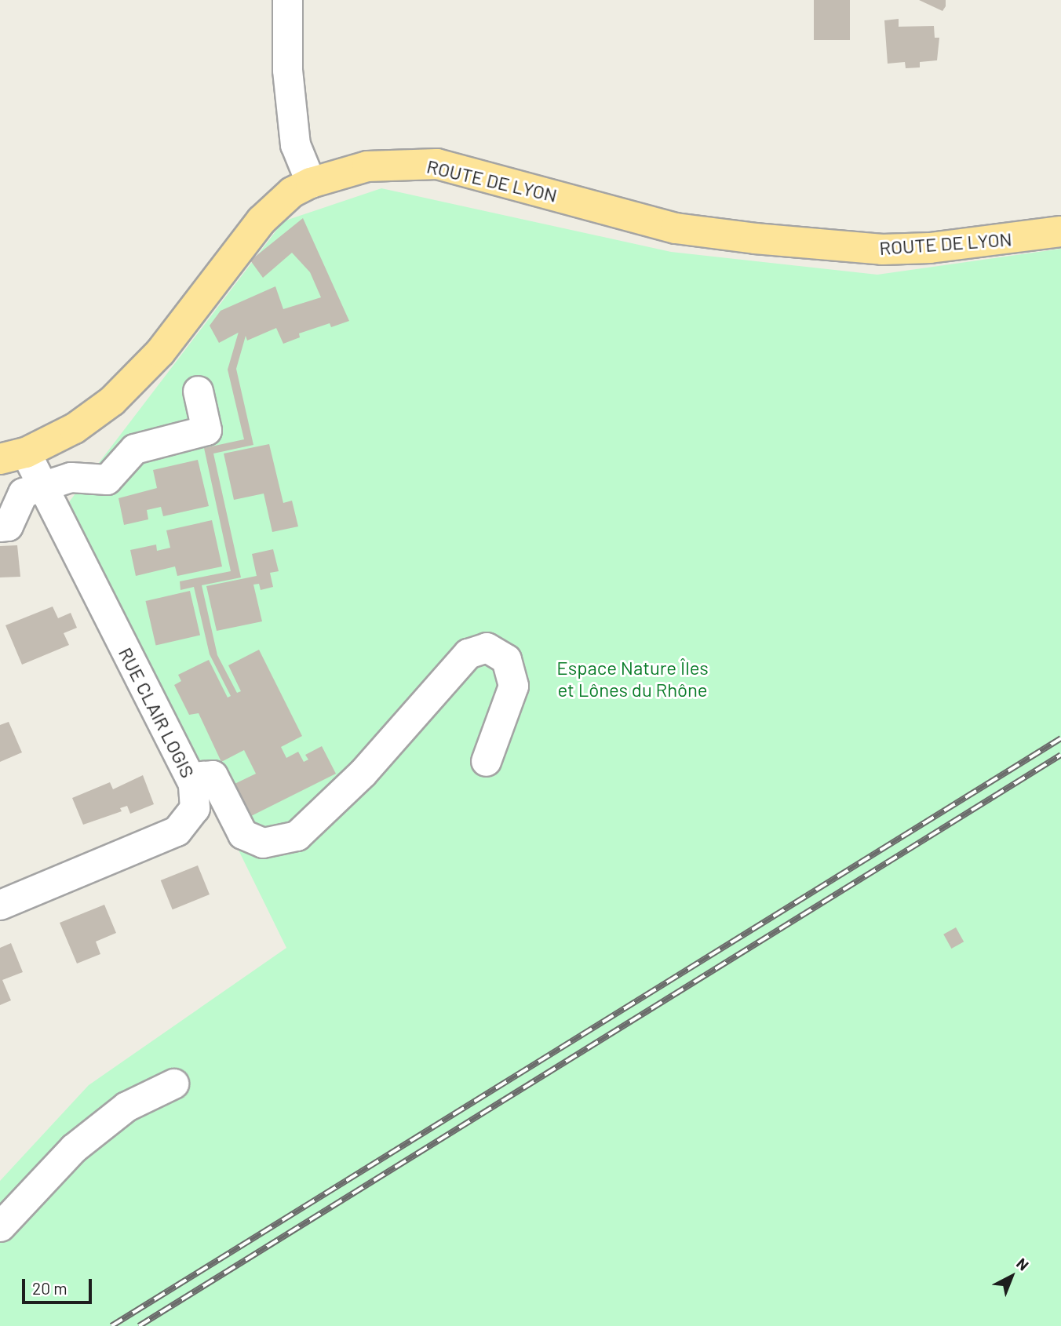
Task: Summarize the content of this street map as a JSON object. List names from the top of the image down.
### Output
{
  "streets": {
    "main road": ["ROUTE DE LYON"],
    "street": ["RUE CLAIR LOGIS"]
  },
  "crossings": [
    ["ROUTE DE LYON", "RUE CLAIR LOGIS"]
  ],
  "parks": ["Espace Nature Îles et Lônes du Rhône"],
  "scale_bar": "20 m",
  "north": "top right"
}
